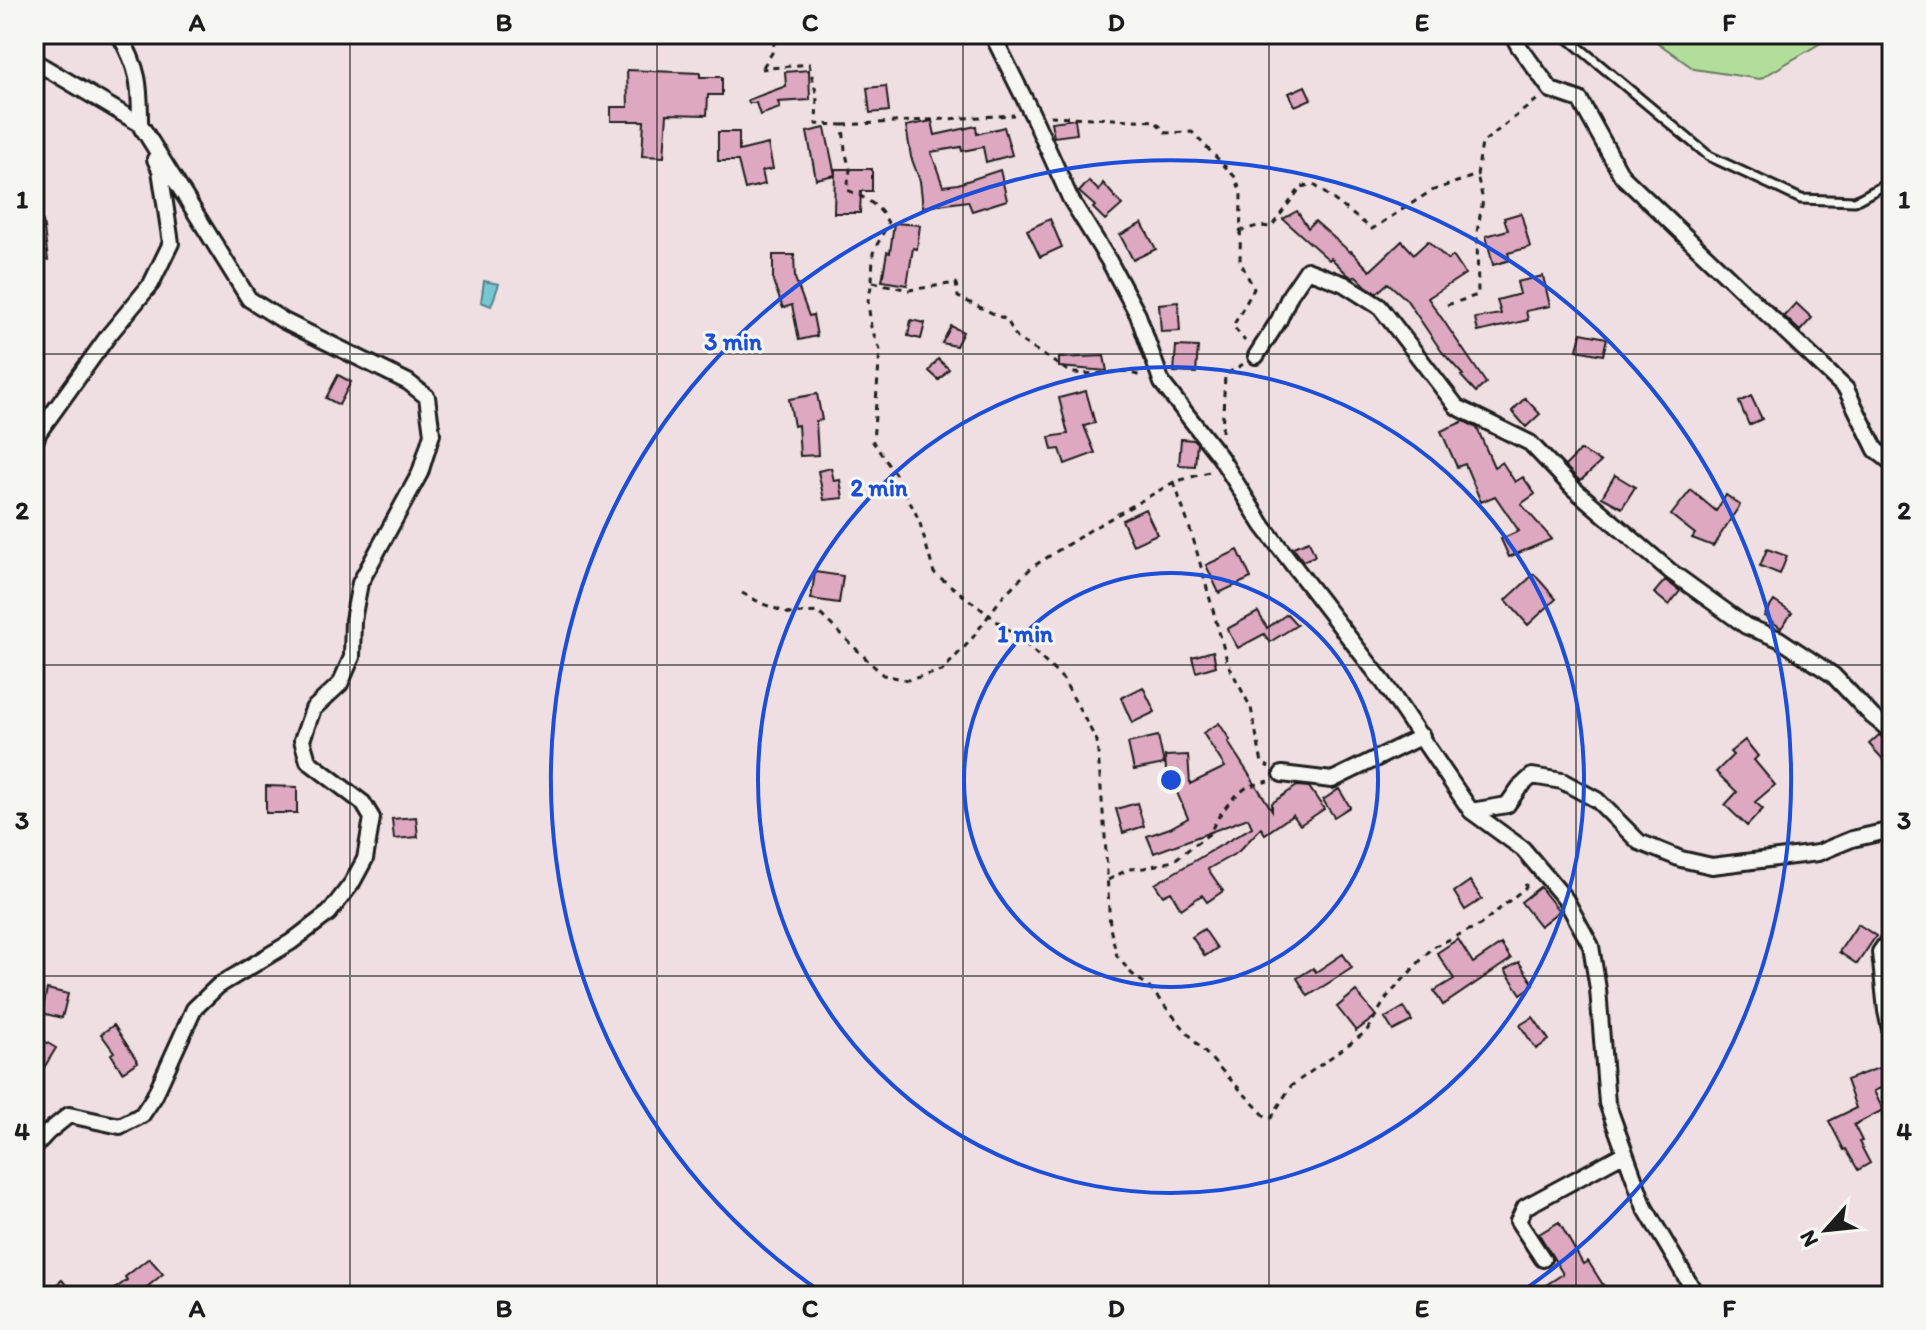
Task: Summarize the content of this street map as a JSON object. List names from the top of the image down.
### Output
{
  "north": "bottom left",
  "grid": {
    "columns": [
      "A",
      "B",
      "C",
      "D",
      "E",
      "F"
    ],
    "rows": [
      "1",
      "2",
      "3",
      "4"
    ]
  },
  "rings": ["3 min", "2 min", "1 min"]
}
